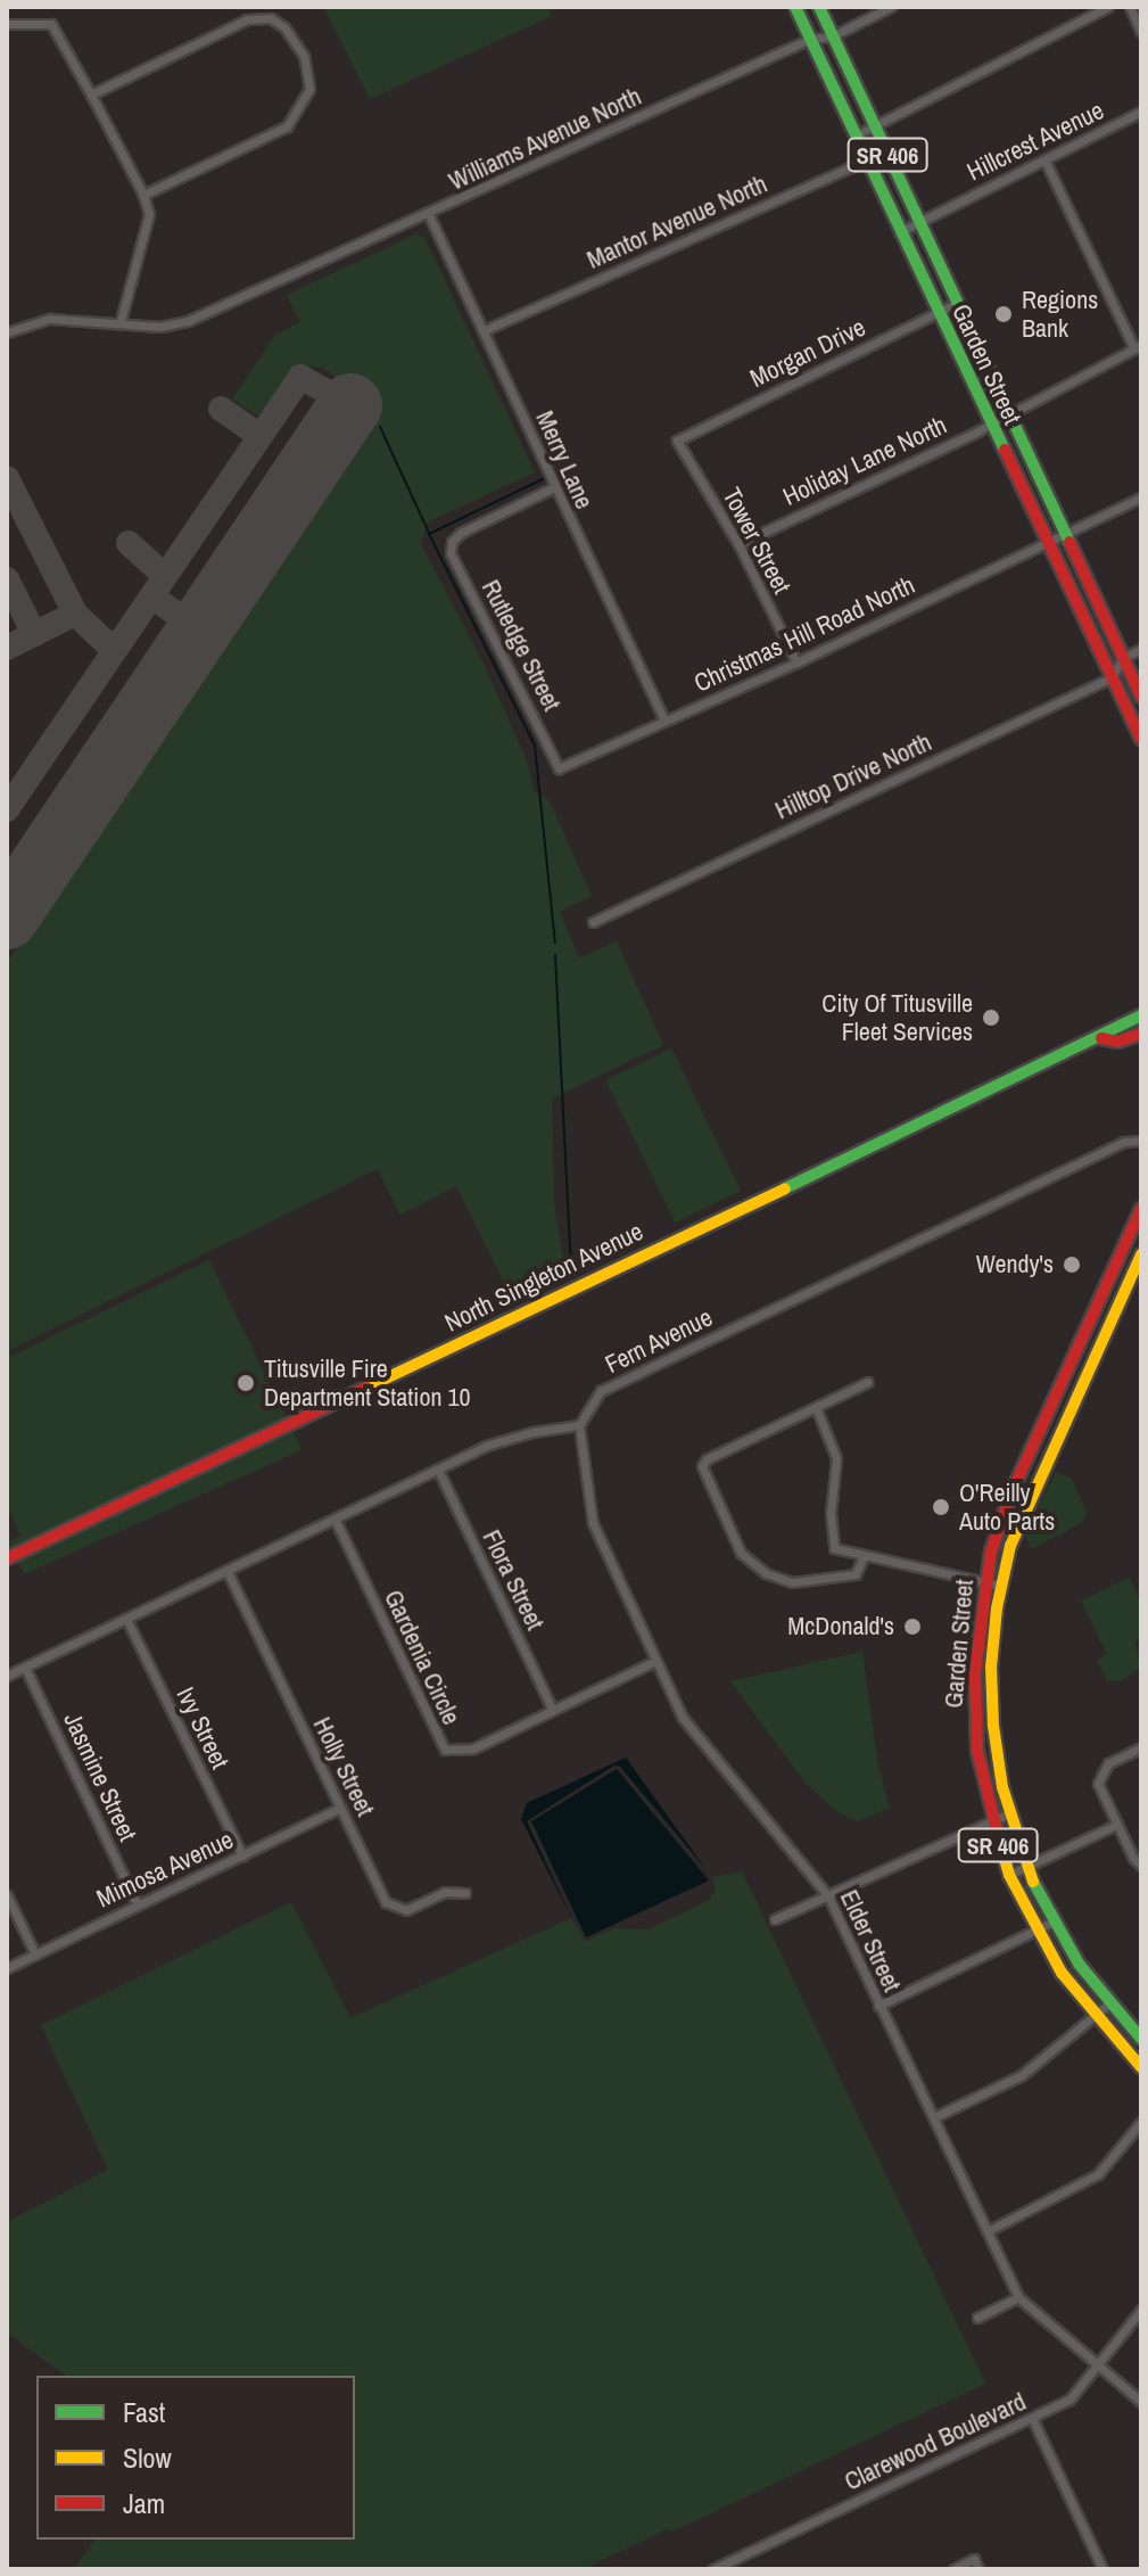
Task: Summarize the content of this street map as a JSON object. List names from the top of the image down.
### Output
{
  "streets": {
    "main road": ["SR 406", "Garden Street", "North Singleton Avenue"],
    "street": [
      "Williams Avenue North",
      "Hillcrest Avenue",
      "Mantor Avenue North",
      "Morgan Drive",
      "Merry Lane",
      "Holiday Lane North",
      "Tower Street",
      "Christmas Hill Road North",
      "Rutledge Street",
      "Hilltop Drive North",
      "Fern Avenue",
      "Flora Street",
      "Gardenia Circle",
      "Ivy Street",
      "Holly Street",
      "Jasmine Street",
      "Mimosa Avenue",
      "Elder Street",
      "Clarewood Boulevard"
    ]
  },
  "crossings": [
    ["Williams Avenue North", "Garden Street"],
    ["Williams Avenue North", "Merry Lane"],
    ["Hillcrest Avenue", "Garden Street"],
    ["Mantor Avenue North", "Garden Street"],
    ["Mantor Avenue North", "Merry Lane"],
    ["Morgan Drive", "Garden Street"],
    ["Morgan Drive", "Tower Street"],
    ["Garden Street", "Holiday Lane North"],
    ["Garden Street", "Christmas Hill Road North"],
    ["Garden Street", "Hilltop Drive North"],
    ["Merry Lane", "Christmas Hill Road North"],
    ["Merry Lane", "Rutledge Street"],
    ["Holiday Lane North", "Tower Street"],
    ["Tower Street", "Christmas Hill Road North"],
    ["Christmas Hill Road North", "Rutledge Street"],
    ["Fern Avenue", "Elder Street"],
    ["Flora Street", "Gardenia Circle"],
    ["Gardenia Circle", "Elder Street"],
    ["Ivy Street", "Mimosa Avenue"],
    ["Holly Street", "Mimosa Avenue"],
    ["Jasmine Street", "Mimosa Avenue"],
    ["Elder Street", "Clarewood Boulevard"]
  ],
  "places": [
    "Regions Bank",
    "City Of Titusville Fleet Services",
    "Wendy's",
    "Titusville Fire Department Station 10",
    "O'Reilly Auto Parts",
    "McDonald's"
  ],
  "legend": ["Fast", "Slow", "Jam"]
}
